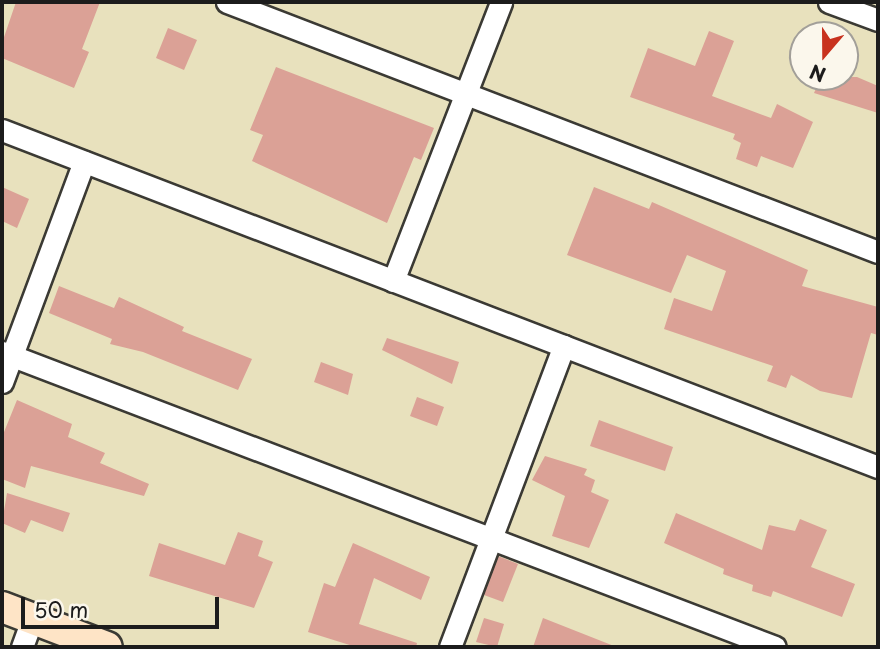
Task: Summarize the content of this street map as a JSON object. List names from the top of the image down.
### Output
{
  "scale_bar": "50 m",
  "north": "bottom"
}
